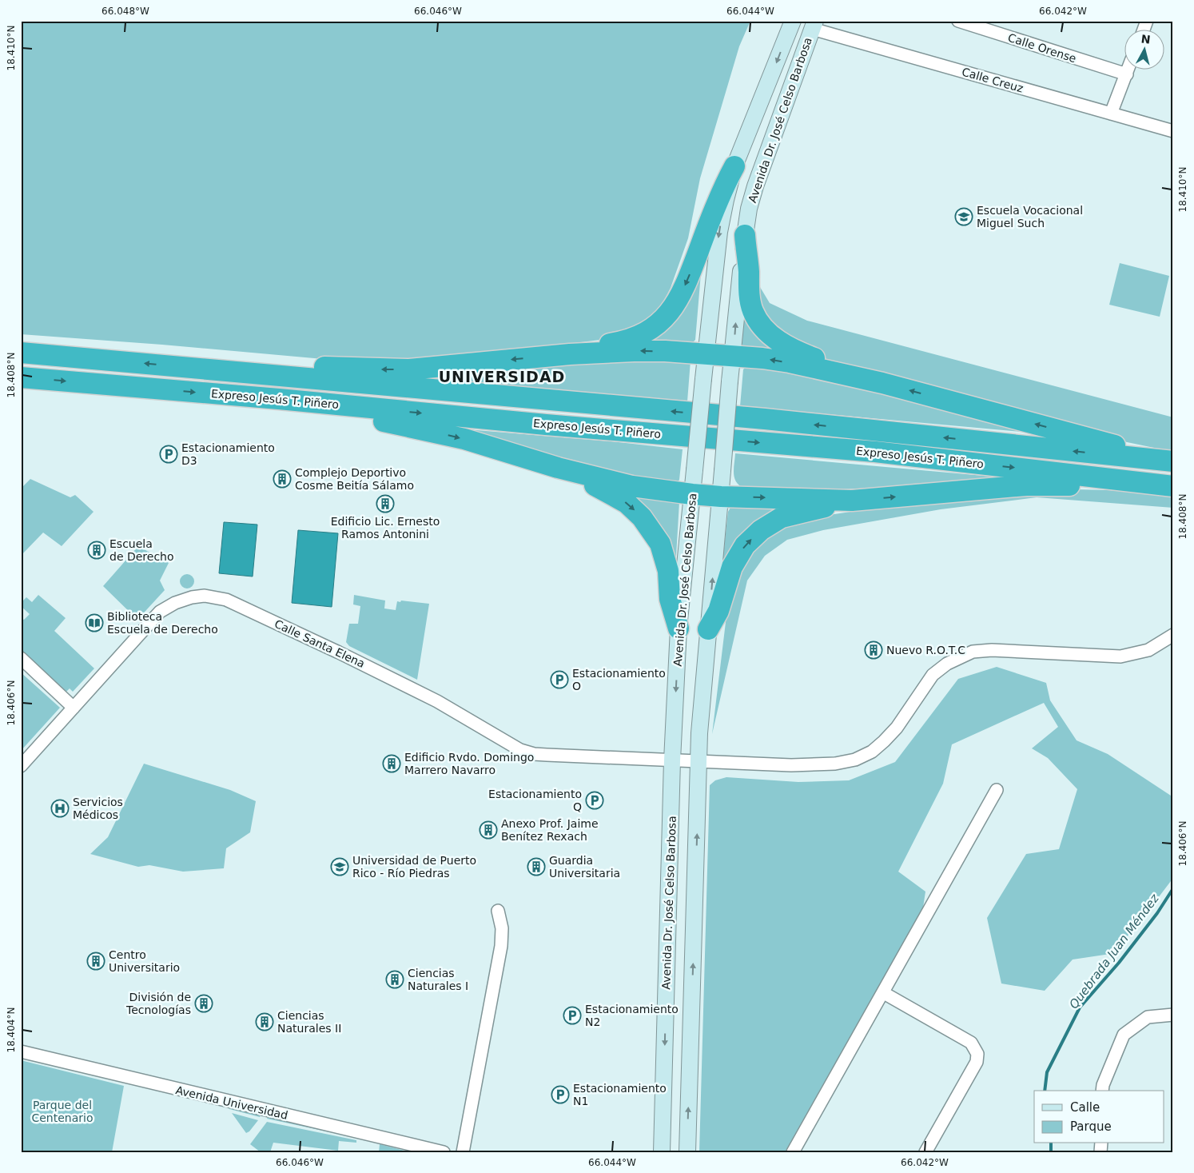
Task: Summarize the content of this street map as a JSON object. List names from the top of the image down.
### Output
{
  "streets": {
    "highway": ["Expreso Jesús T. Piñero"],
    "main road": ["Avenida Dr. José Celso Barbosa"],
    "street": [
      "Calle Orense",
      "Calle Creuz",
      "Calle Santa Elena",
      "Avenida Universidad"
    ]
  },
  "crossings": [
    ["Calle Creuz", "Avenida Dr. José Celso Barbosa"],
    ["Avenida Dr. José Celso Barbosa", "Calle Santa Elena"]
  ],
  "districts": ["UNIVERSIDAD"],
  "water": ["Quebrada Juan Méndez"],
  "parks": ["Parque del Centenario"],
  "places": {
    "school or university": ["Escuela Vocacional Miguel Such", "Universidad de Puerto Rico - Río Piedras"],
    "parking": [
      "Estacionamiento D3",
      "Estacionamiento O",
      "Estacionamiento Q",
      "Estacionamiento N2",
      "Estacionamiento N1"
    ],
    "building": [
      "Complejo Deportivo Cosme Beitía Sálamo",
      "Edificio Lic. Ernesto Ramos Antonini",
      "Escuela de Derecho",
      "Nuevo R.O.T.C",
      "Edificio Rvdo. Domingo Marrero Navarro",
      "Anexo Prof. Jaime Benítez Rexach",
      "Guardia Universitaria",
      "Centro Universitario",
      "Ciencias Naturales I",
      "División de Tecnologías",
      "Ciencias Naturales II"
    ],
    "library": ["Biblioteca Escuela de Derecho"],
    "hospital": ["Servicios Médicos"]
  },
  "legend": ["Calle", "Parque"],
  "north": "top",
  "coordinates": [
    "66.048°W",
    "66.046°W",
    "66.044°W",
    "66.042°W",
    "18.410°N",
    "18.408°N",
    "18.406°N",
    "18.404°N"
  ]
}
